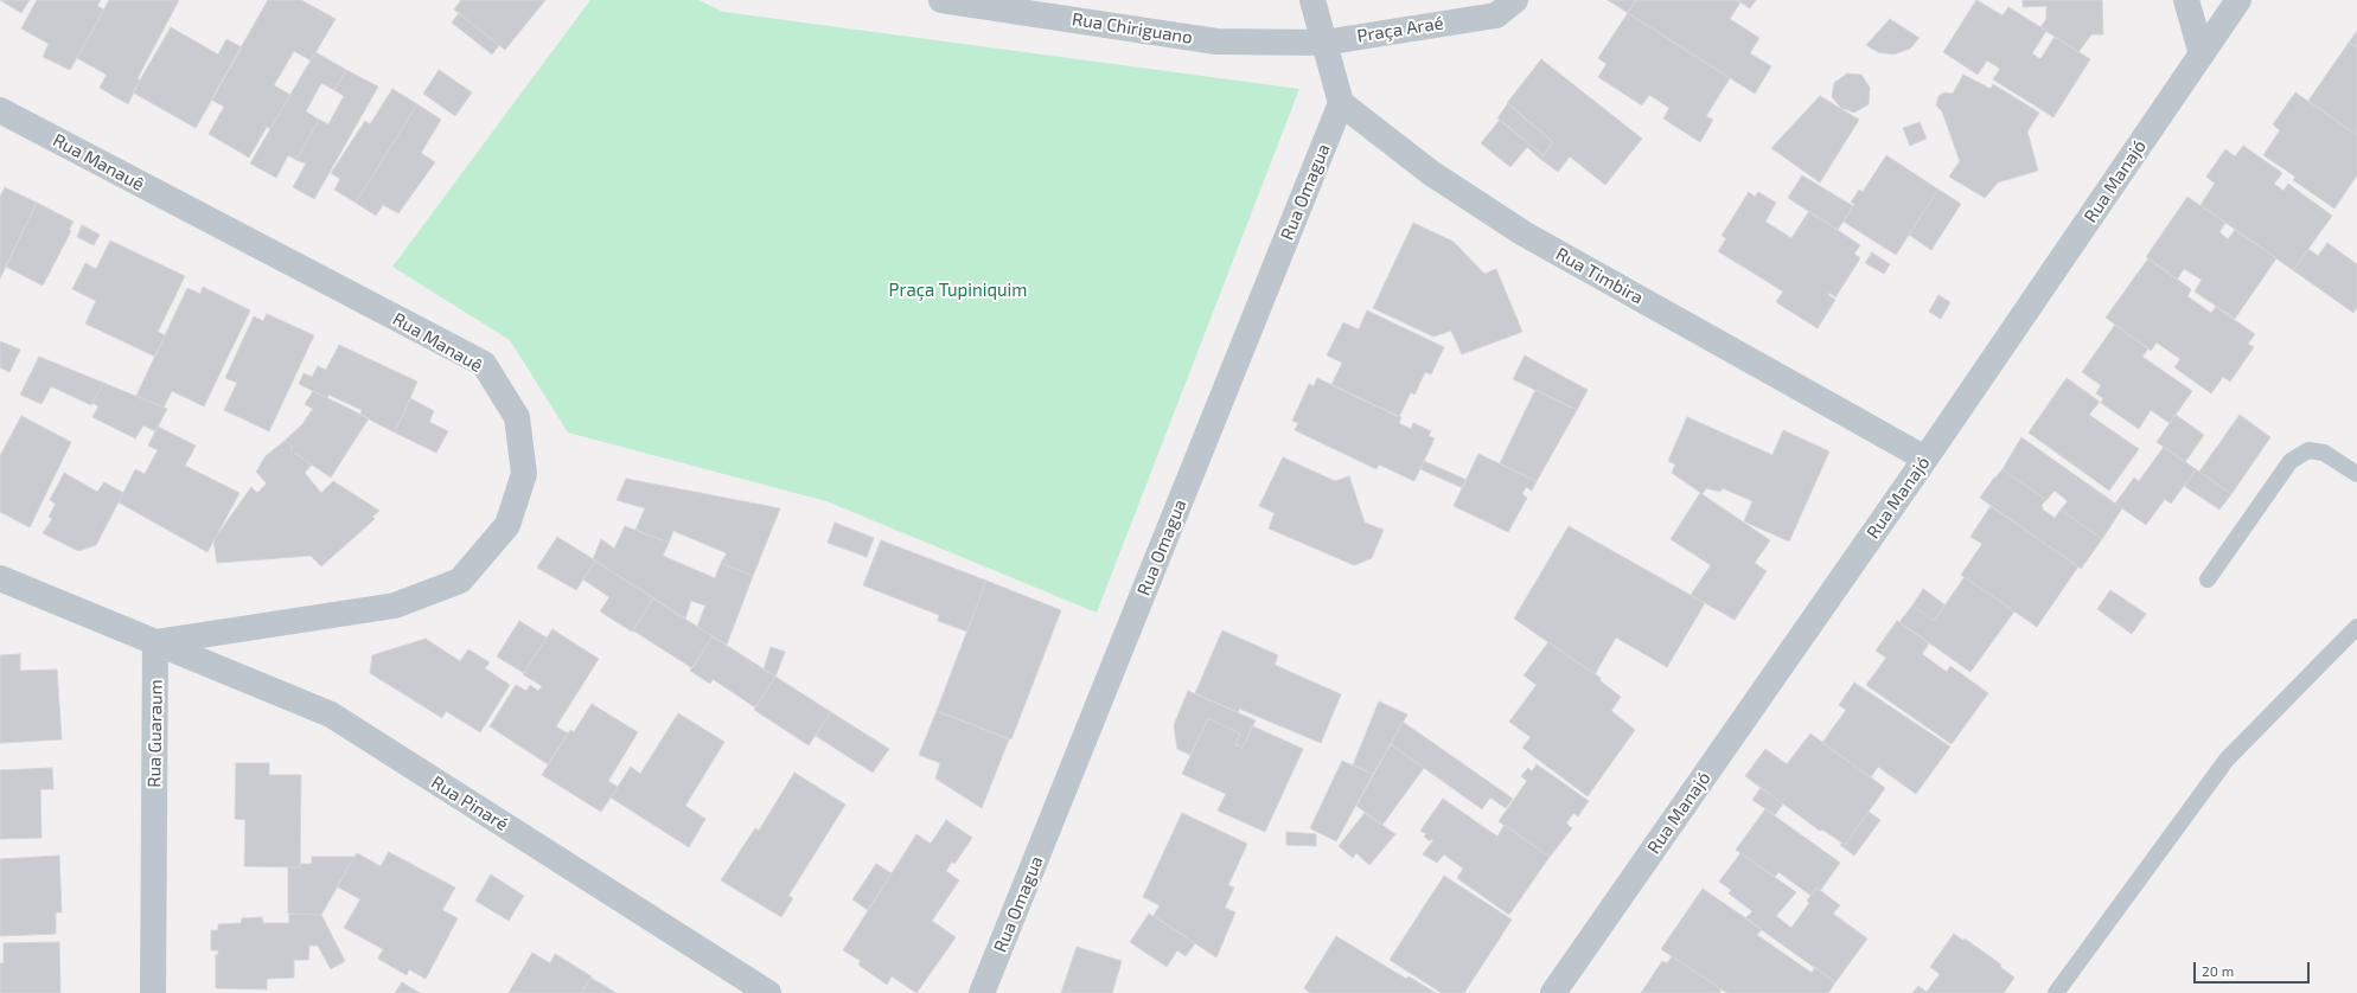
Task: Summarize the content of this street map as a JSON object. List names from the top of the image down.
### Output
{
  "streets": {
    "street": [
      "Rua Chiriguano",
      "Praça Araé",
      "Rua Manauê",
      "Rua Manajó",
      "Rua Omagua",
      "Rua Timbira",
      "Rua Guaraum",
      "Rua Pinaré"
    ]
  },
  "crossings": [
    ["Rua Chiriguano", "Praça Araé"],
    ["Rua Manauê", "Rua Guaraum"],
    ["Rua Manauê", "Rua Pinaré"],
    ["Rua Manajó", "Rua Timbira"],
    ["Rua Omagua", "Rua Timbira"],
    ["Rua Guaraum", "Rua Pinaré"]
  ],
  "parks": ["Praça Tupiniquim"],
  "scale_bar": "20 m"
}
